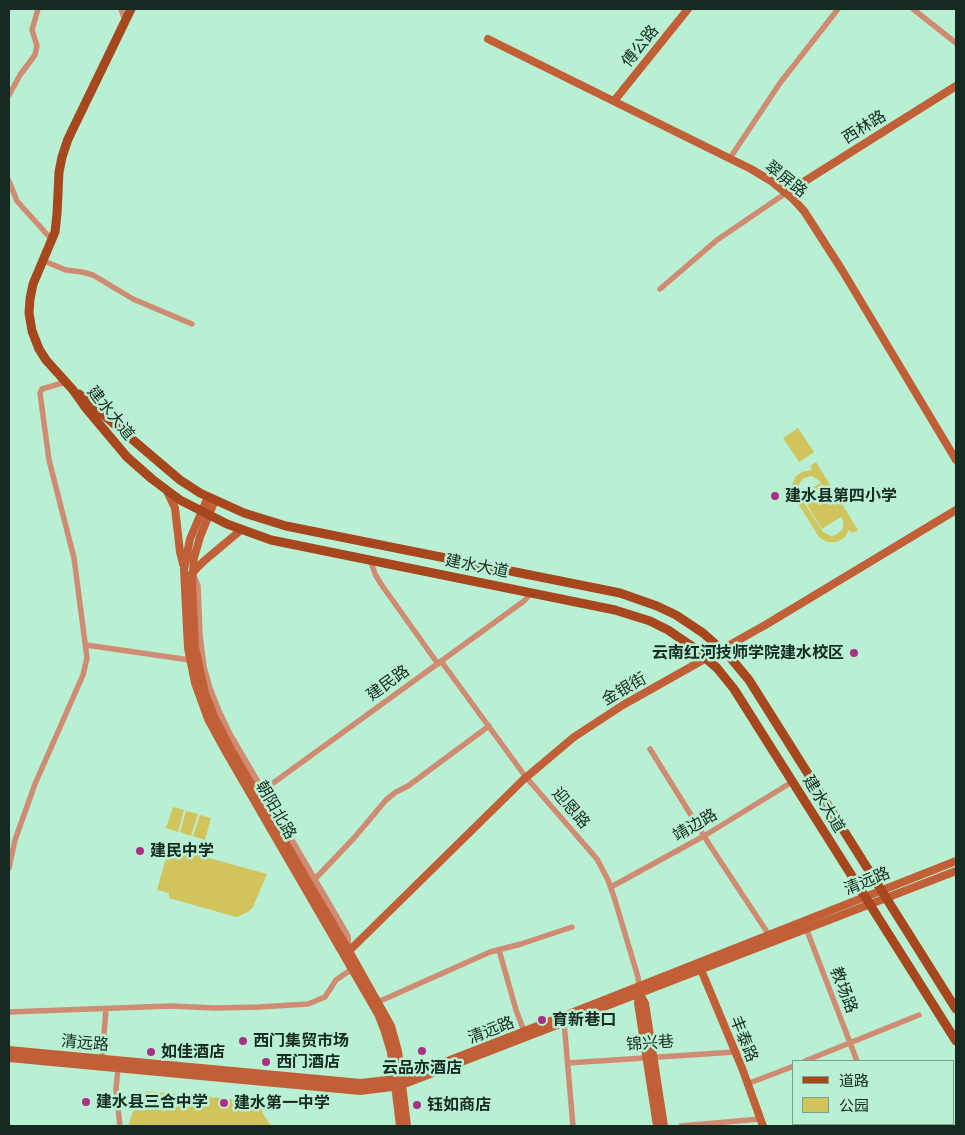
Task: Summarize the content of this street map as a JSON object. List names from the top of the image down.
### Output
{
  "streets": {
    "main road": [
      "傅公路",
      "西林路",
      "翠屏路",
      "建水大道",
      "金银街",
      "迎恩路",
      "朝阳北路",
      "清远路",
      "丰泰路"
    ],
    "street": [
      "建民路",
      "靖边路",
      "教场路",
      "锦兴巷"
    ]
  },
  "crossings": [
    ["傅公路", "翠屏路"],
    ["西林路", "翠屏路"],
    ["建水大道", "建民路"],
    ["建水大道", "金银街"],
    ["建水大道", "迎恩路"],
    ["建水大道", "朝阳北路"],
    ["建水大道", "靖边路"],
    ["建水大道", "清远路"],
    ["建民路", "迎恩路"],
    ["建民路", "朝阳北路"],
    ["金银街", "迎恩路"],
    ["金银街", "朝阳北路"],
    ["迎恩路", "靖边路"],
    ["迎恩路", "清远路"],
    ["迎恩路", "锦兴巷"],
    ["朝阳北路", "清远路"],
    ["清远路", "教场路"],
    ["清远路", "丰泰路"],
    ["丰泰路", "锦兴巷"]
  ],
  "places": [
    "建水县第四小学",
    "云南红河技师学院建水校区",
    "建民中学",
    "育新巷口",
    "西门集贸市场",
    "云品亦酒店",
    "如佳酒店",
    "西门酒店",
    "建水县三合中学",
    "建水第一中学",
    "钰如商店"
  ],
  "legend": ["道路", "公园"]
}
